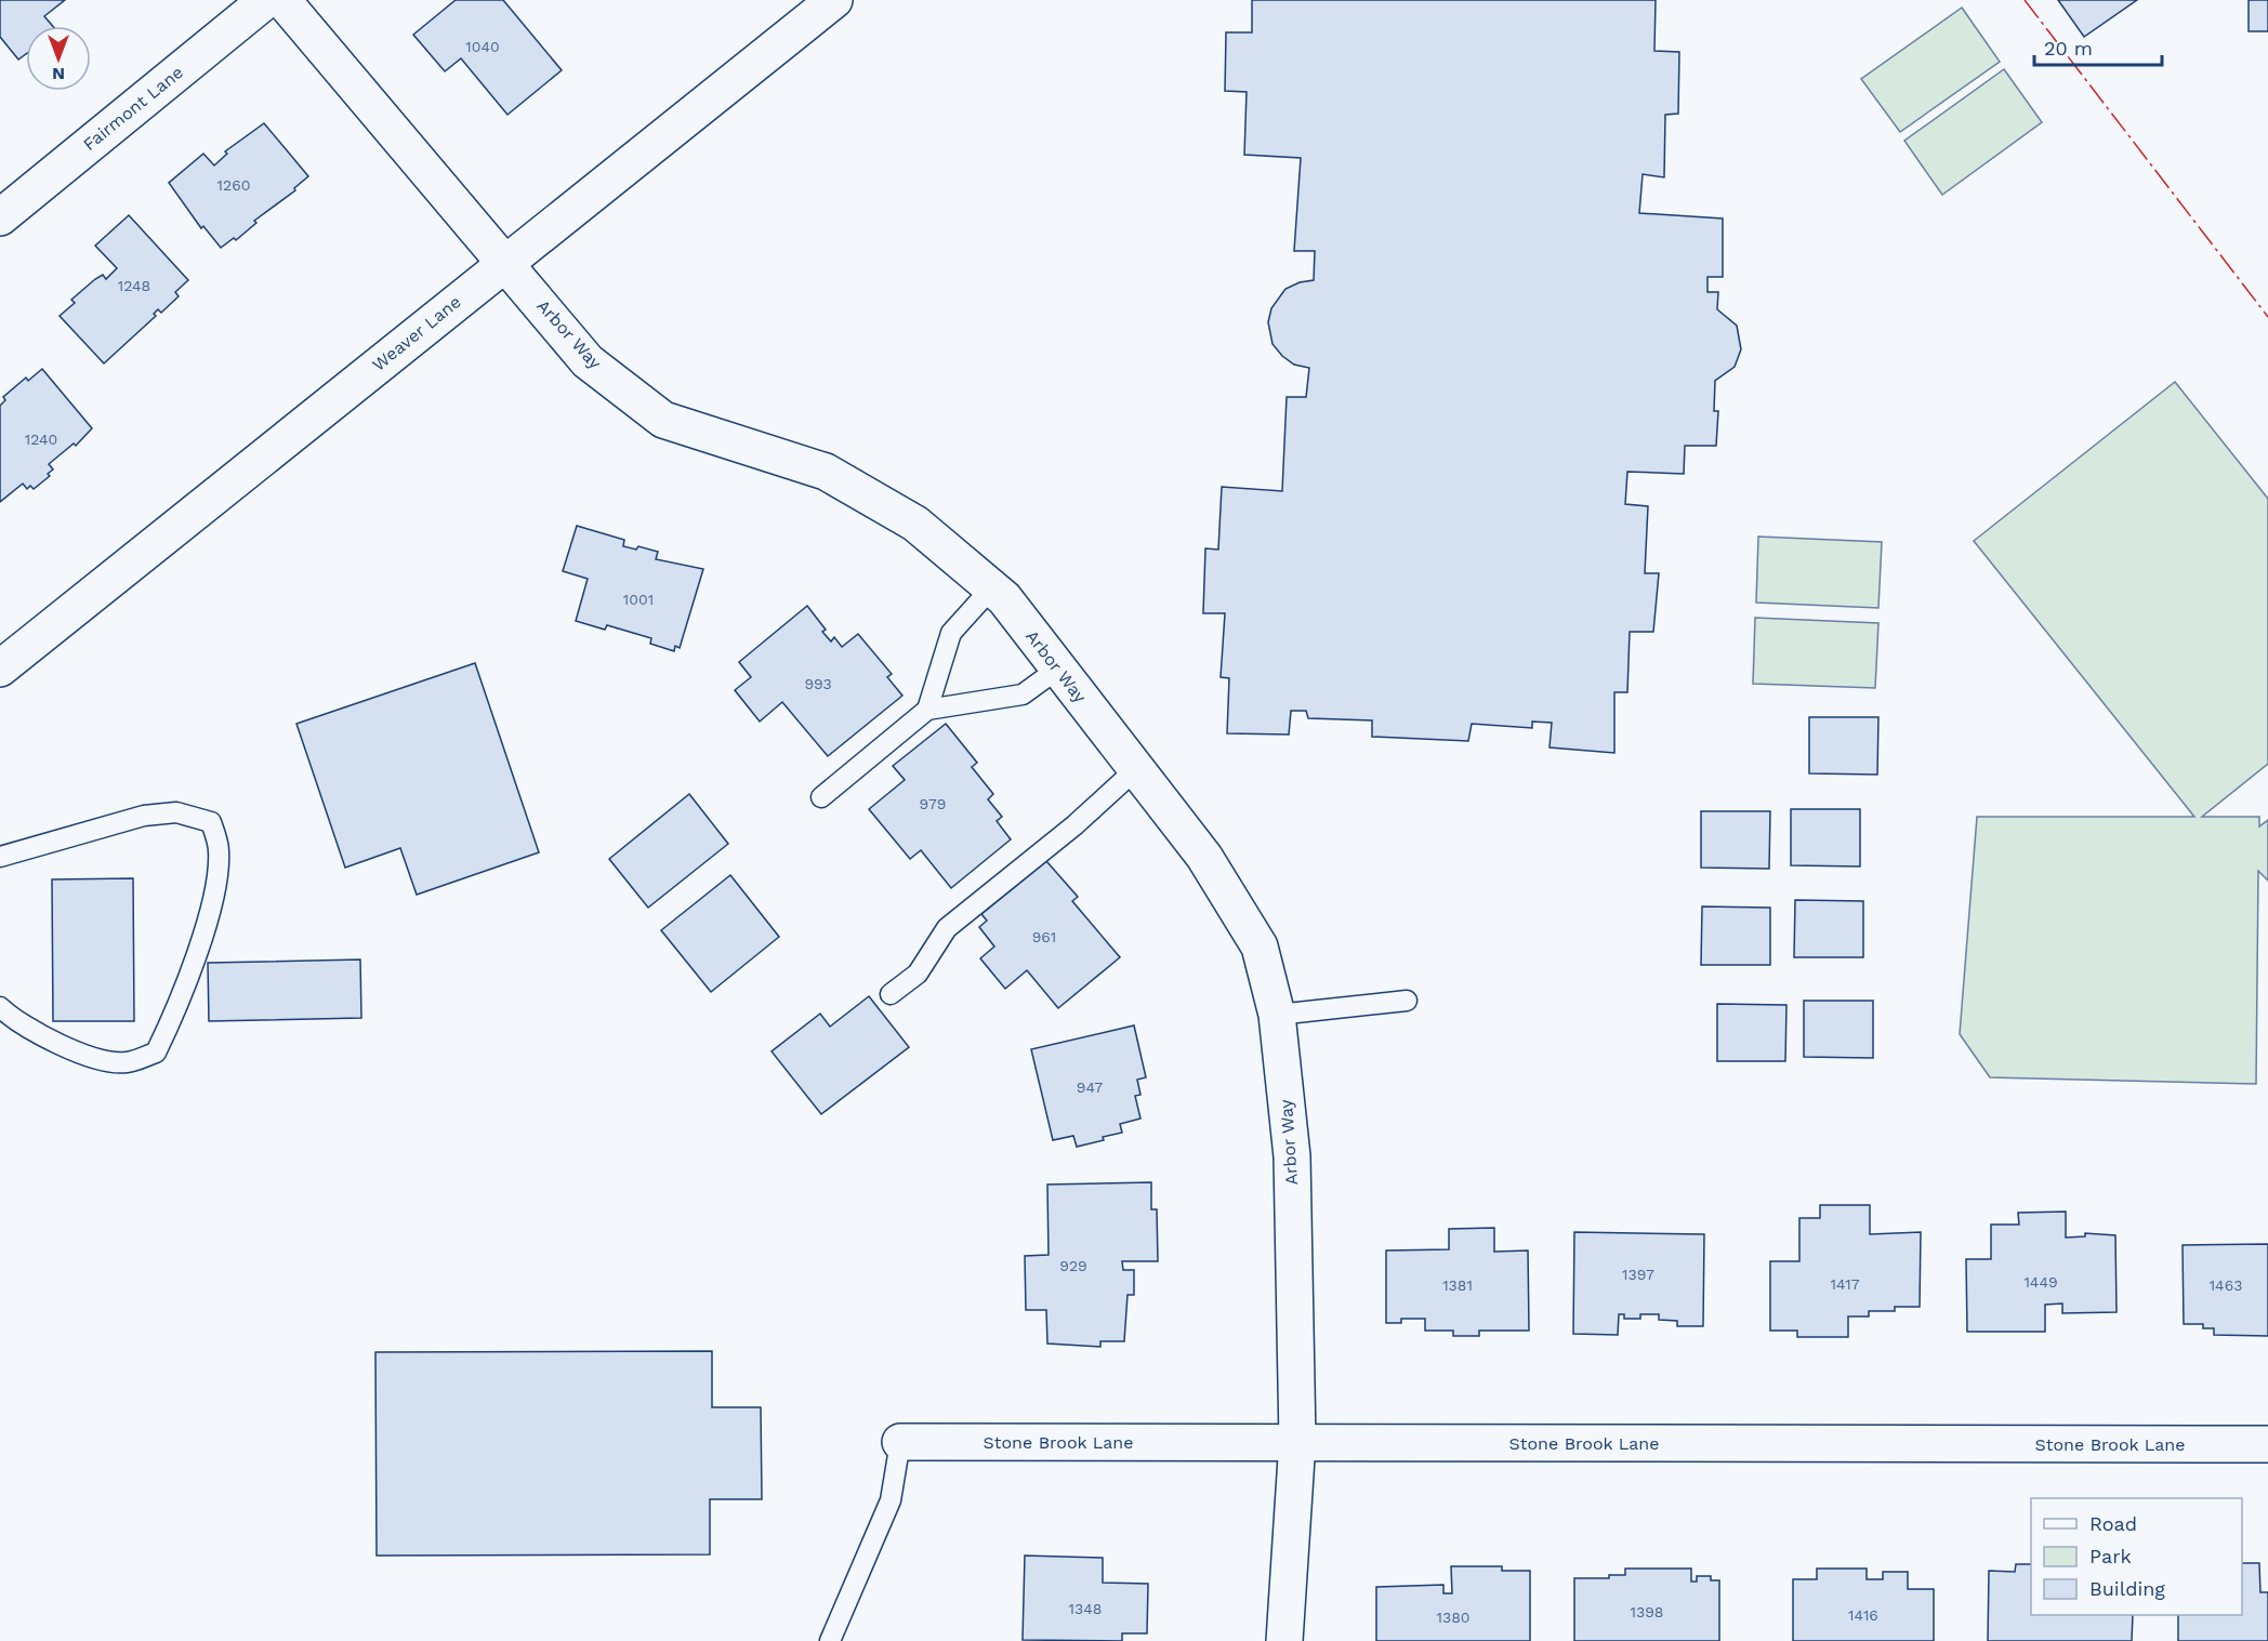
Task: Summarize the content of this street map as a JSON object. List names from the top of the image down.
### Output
{
  "streets": {
    "street": [
      "Fairmont Lane",
      "Weaver Lane",
      "Arbor Way",
      "Stone Brook Lane"
    ]
  },
  "crossings": [
    ["Weaver Lane", "Arbor Way"],
    ["Arbor Way", "Stone Brook Lane"]
  ],
  "house_numbers": [
    "1040",
    "1260",
    "1248",
    "1240",
    "1001",
    "993",
    "979",
    "961",
    "947",
    "929",
    "1397",
    "1449",
    "1417",
    "1381",
    "1463",
    "1348",
    "1398",
    "1416",
    "1380"
  ],
  "legend": ["Road", "Park", "Building"],
  "scale_bar": "20 m",
  "north": "bottom"
}
